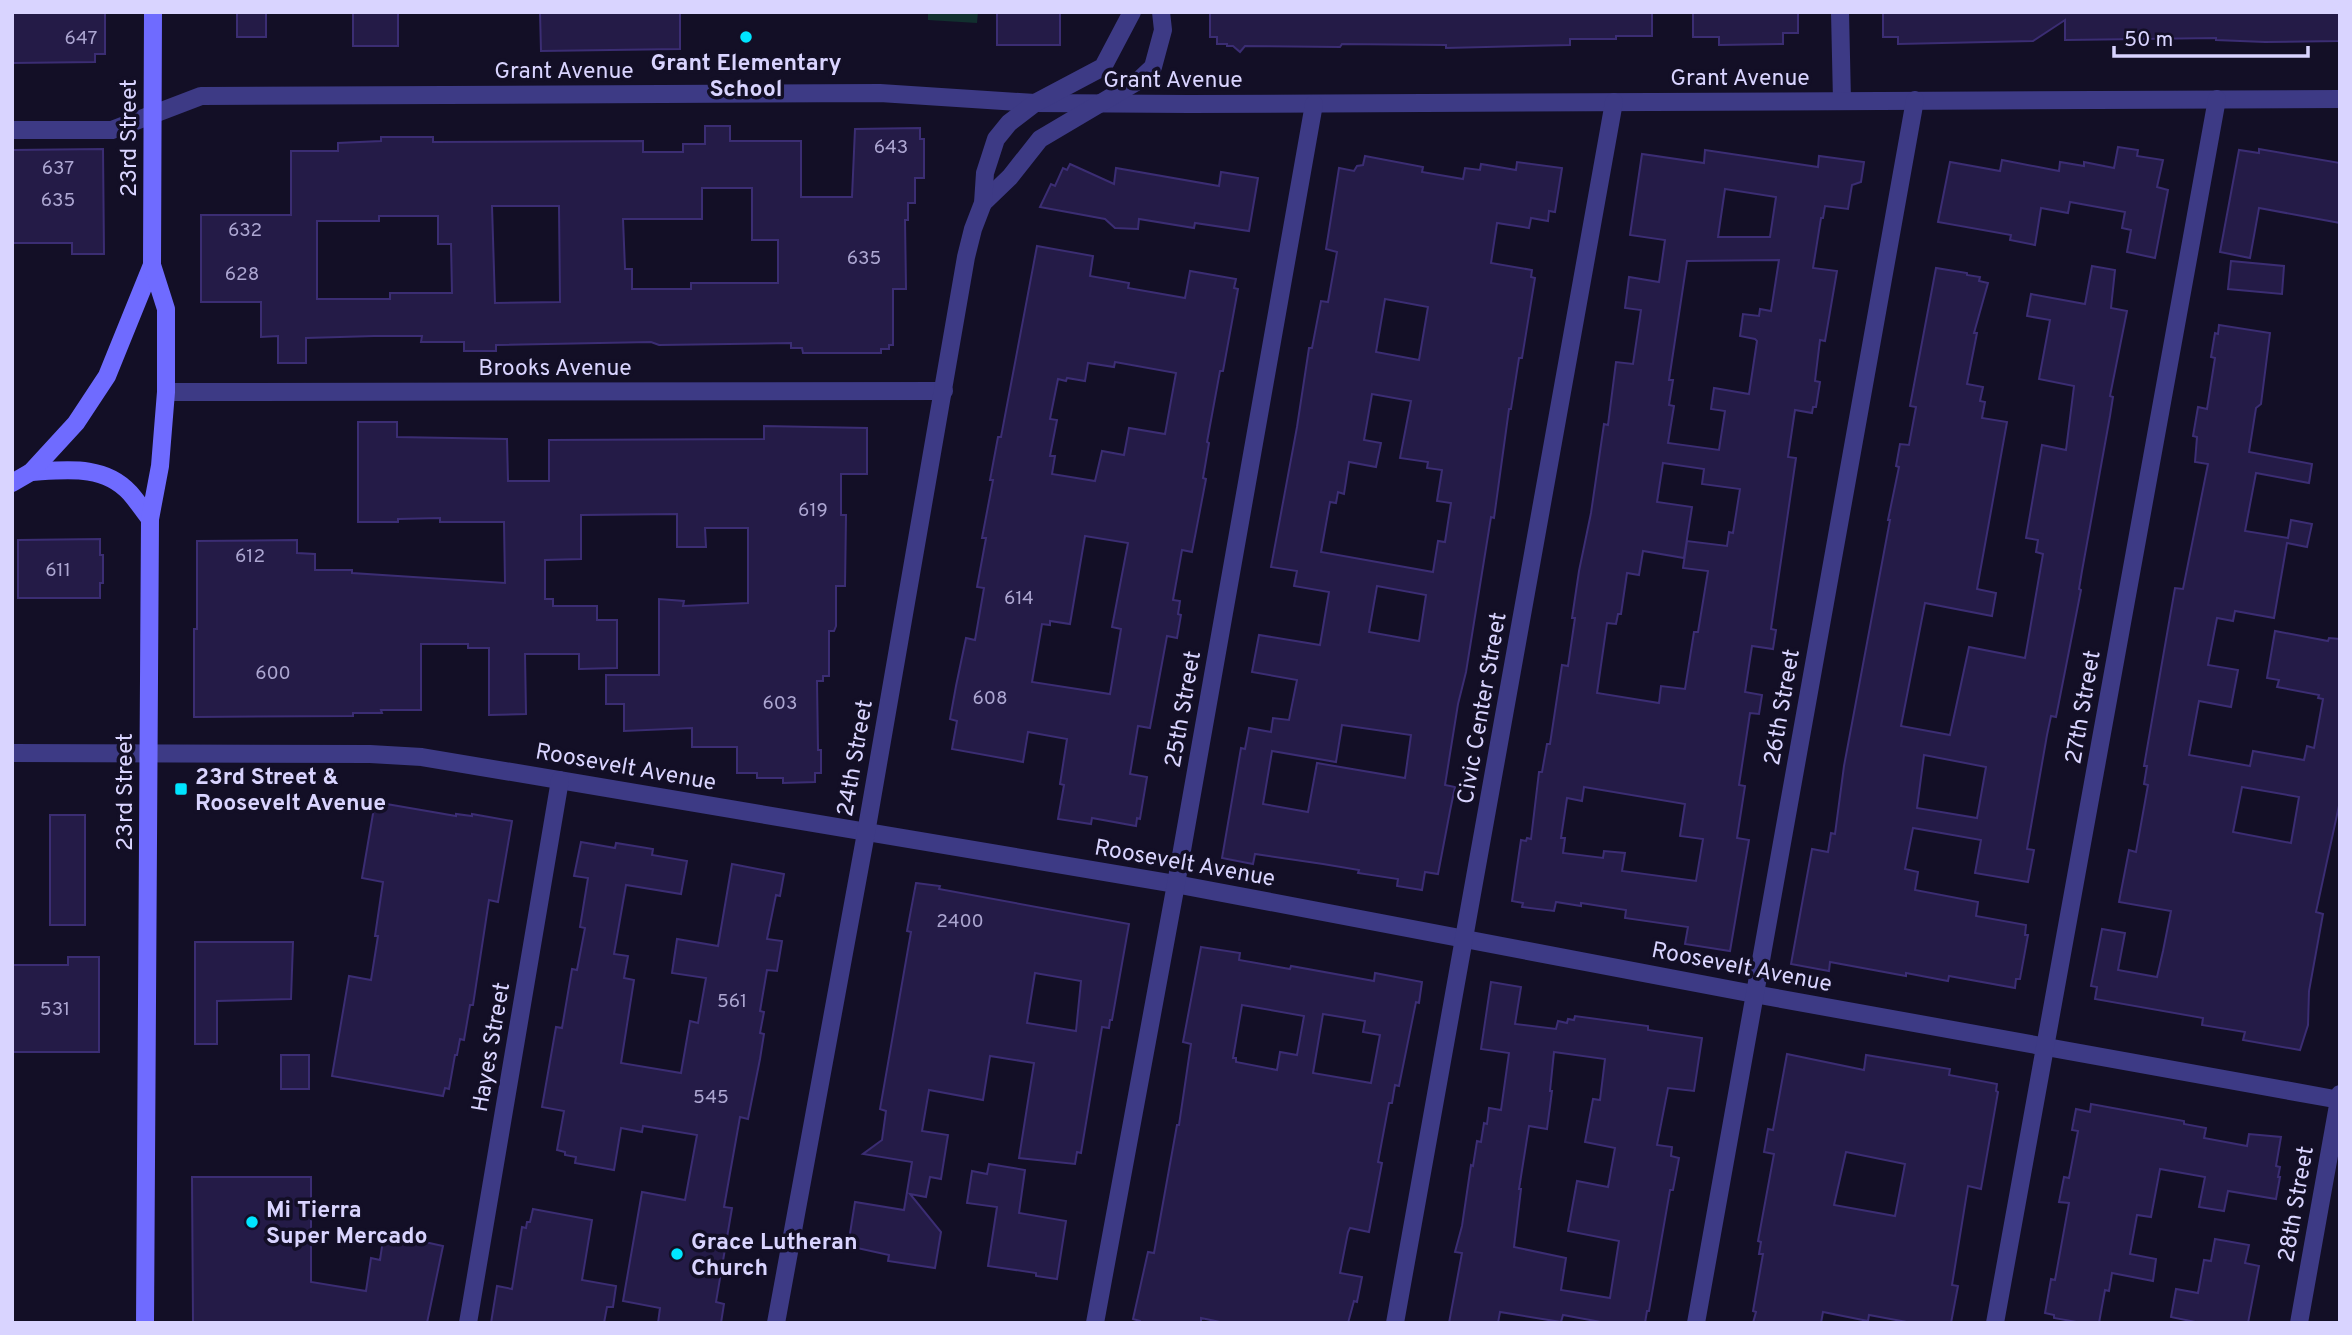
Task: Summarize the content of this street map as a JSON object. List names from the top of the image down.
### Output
{
  "streets": {
    "main road": ["23rd Street"],
    "street": [
      "Grant Avenue",
      "Brooks Avenue",
      "26th Street",
      "27th Street",
      "Civic Center Street",
      "25th Street",
      "24th Street",
      "Roosevelt Avenue",
      "Hayes Street",
      "28th Street"
    ]
  },
  "crossings": [
    ["Grant Avenue", "23rd Street"],
    ["Grant Avenue", "26th Street"],
    ["Grant Avenue", "27th Street"],
    ["Grant Avenue", "Civic Center Street"],
    ["Grant Avenue", "25th Street"],
    ["Grant Avenue", "24th Street"],
    ["23rd Street", "Brooks Avenue"],
    ["23rd Street", "Roosevelt Avenue"],
    ["Brooks Avenue", "24th Street"],
    ["26th Street", "Roosevelt Avenue"],
    ["27th Street", "Roosevelt Avenue"],
    ["Civic Center Street", "Roosevelt Avenue"],
    ["25th Street", "Roosevelt Avenue"],
    ["24th Street", "Roosevelt Avenue"],
    ["Roosevelt Avenue", "Hayes Street"],
    ["Roosevelt Avenue", "28th Street"]
  ],
  "places": {
    "other": ["Grant Elementary School", "Mi Tierra Super Mercado", "Grace Lutheran Church"],
    "transit": ["23rd Street & Roosevelt Avenue"]
  },
  "house_numbers": [
    "647",
    "643",
    "637",
    "635",
    "632",
    "635",
    "628",
    "619",
    "612",
    "611",
    "614",
    "600",
    "608",
    "603",
    "2400",
    "561",
    "531",
    "545"
  ],
  "scale_bar": "50 m"
}
